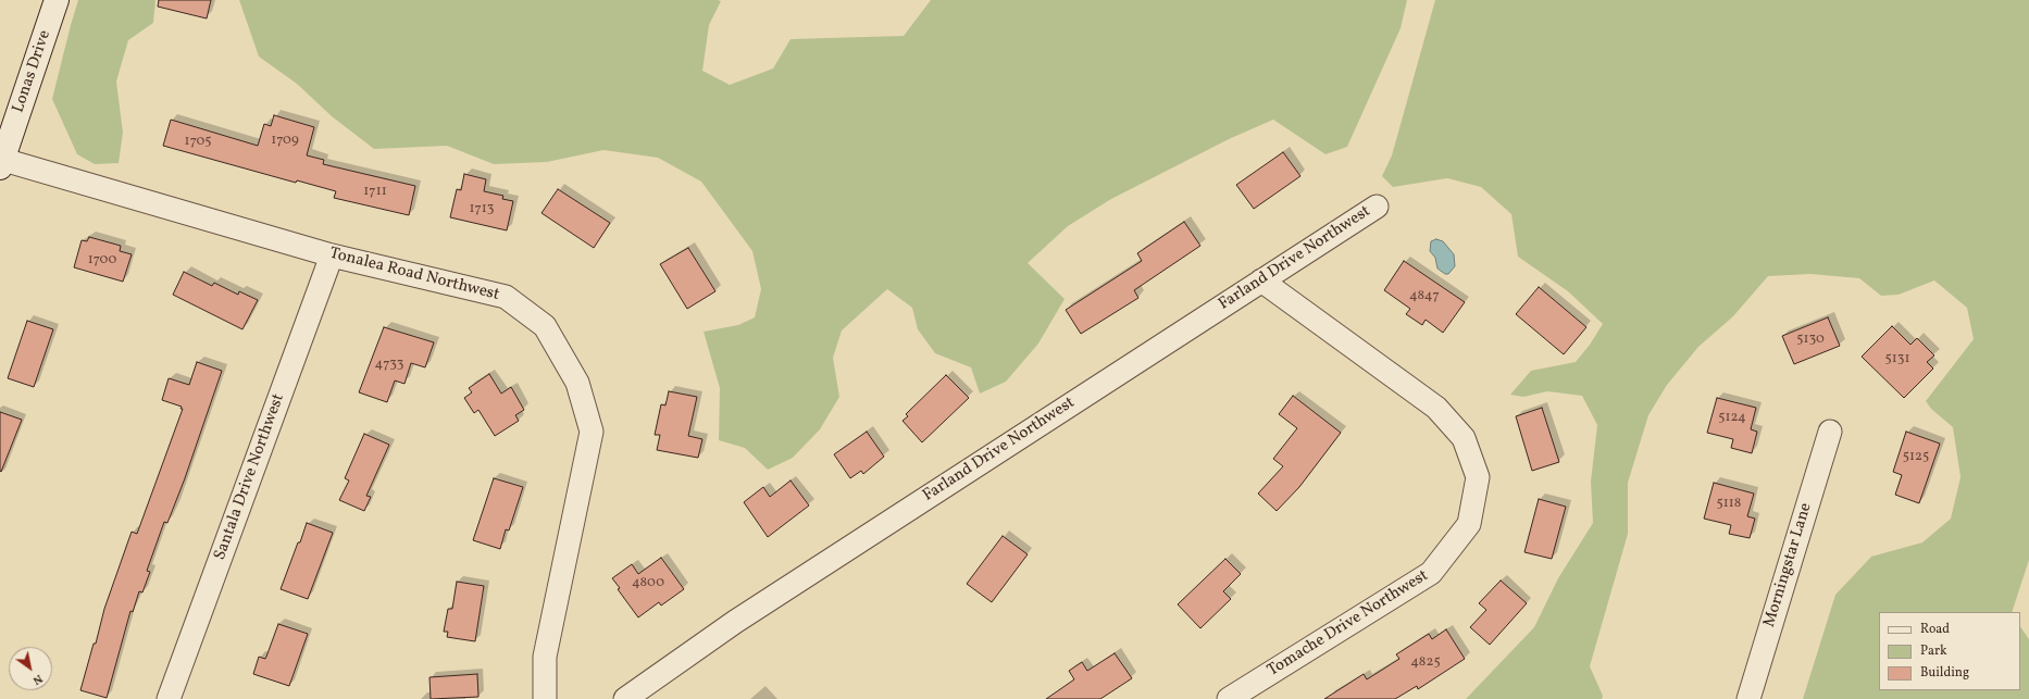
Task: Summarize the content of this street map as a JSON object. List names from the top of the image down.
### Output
{
  "streets": {
    "street": [
      "Lonas Drive",
      "Farland Drive Northwest",
      "Tonalea Road Northwest",
      "Santala Drive Northwest",
      "Morningstar Lane",
      "Tomache Drive Northwest"
    ]
  },
  "crossings": [
    ["Lonas Drive", "Tonalea Road Northwest"],
    ["Farland Drive Northwest", "Tomache Drive Northwest"],
    ["Tonalea Road Northwest", "Santala Drive Northwest"]
  ],
  "house_numbers": [
    "1709",
    "1705",
    "1711",
    "1713",
    "1700",
    "4847",
    "5130",
    "5131",
    "4733",
    "5124",
    "5125",
    "5118",
    "4800",
    "4825"
  ],
  "legend": ["Road", "Park", "Building"],
  "north": "bottom right"
}
